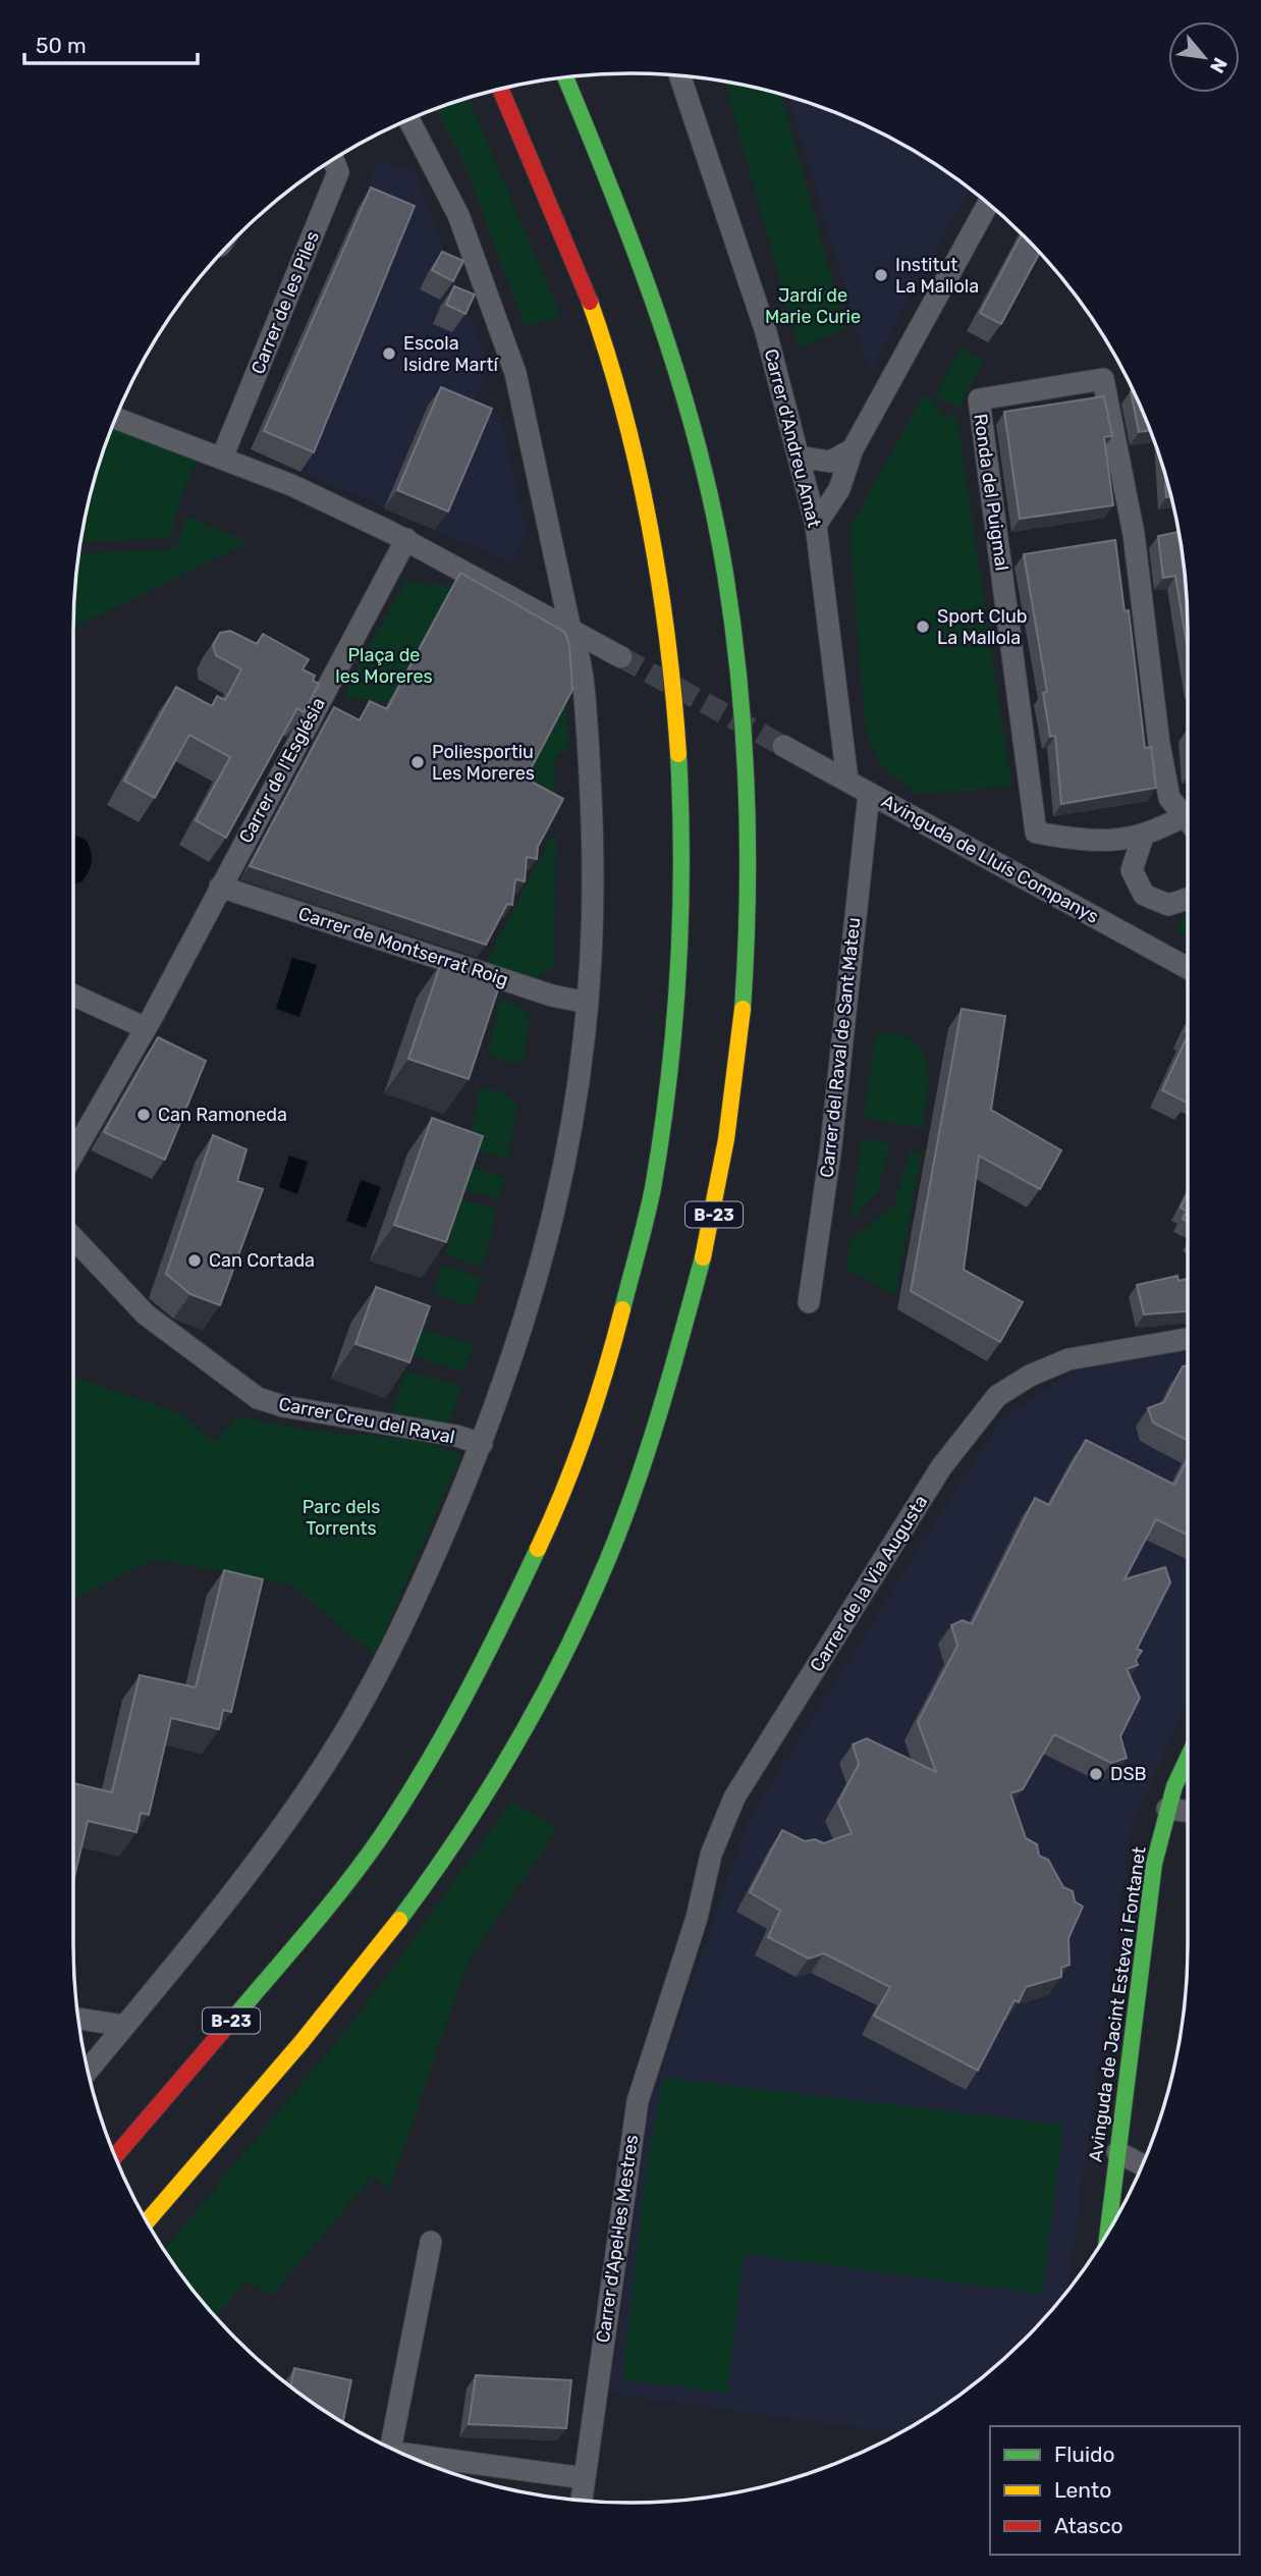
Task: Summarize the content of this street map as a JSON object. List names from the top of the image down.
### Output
{
  "streets": {
    "main road": ["B-23", "Avinguda de Jacint Esteva i Fontanet"],
    "street": [
      "Carrer de les Piles",
      "Carrer d'Andreu Amat",
      "Ronda del Puigmal",
      "Carrer de l'Església",
      "Avinguda de Lluís Companys",
      "Carrer de Montserrat Roig",
      "Carrer del Raval de Sant Mateu",
      "Carrer Creu del Raval",
      "Carrer de la Via Augusta",
      "Carrer d'Apel·les Mestres"
    ]
  },
  "crossings": [
    ["Carrer d'Andreu Amat", "Avinguda de Lluís Companys"],
    ["Carrer de l'Església", "Carrer de Montserrat Roig"],
    ["Avinguda de Lluís Companys", "Carrer del Raval de Sant Mateu"],
    ["Carrer de la Via Augusta", "Carrer d'Apel·les Mestres"]
  ],
  "parks": ["Jardí de Marie Curie", "Plaça de les Moreres", "Parc dels Torrents"],
  "places": [
    "Institut La Mallola",
    "Escola Isidre Martí",
    "Sport Club La Mallola",
    "Poliesportiu Les Moreres",
    "Can Ramoneda",
    "Can Cortada",
    "DSB"
  ],
  "legend": ["Fluido", "Lento", "Atasco"],
  "scale_bar": "50 m",
  "north": "bottom right"
}
